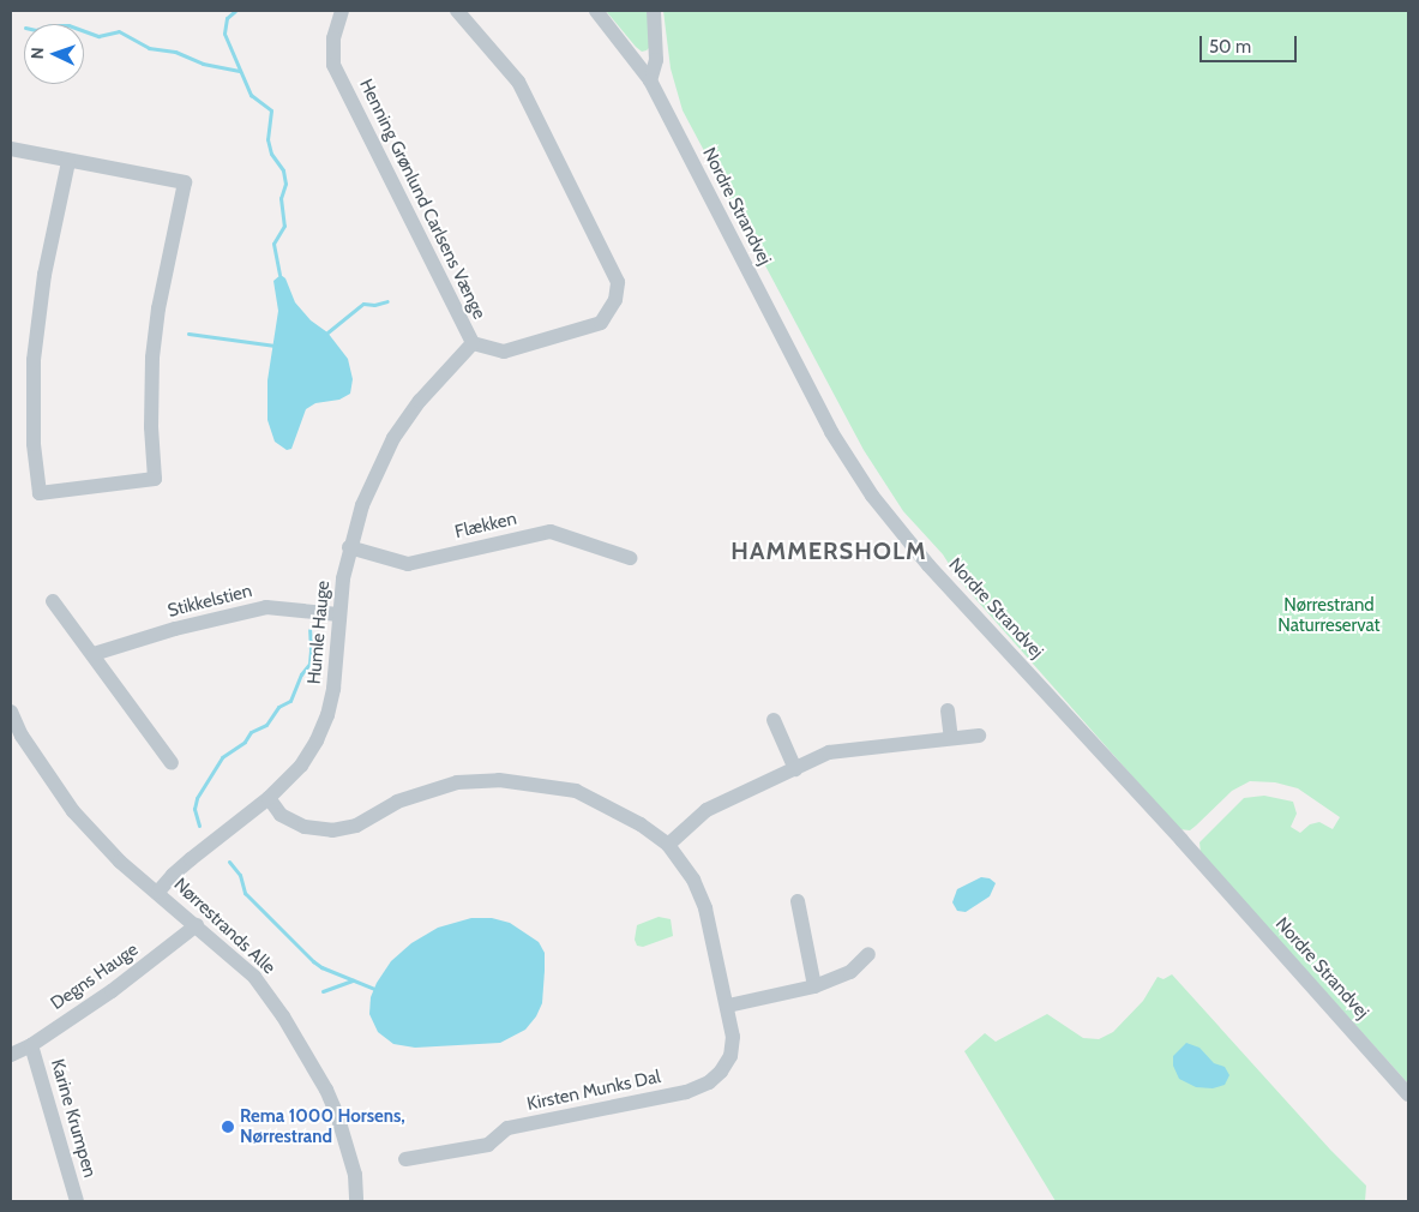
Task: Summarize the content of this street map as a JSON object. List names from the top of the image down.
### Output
{
  "streets": {
    "street": [
      "Henning Grønlund Carlsens Vænge",
      "Nordre Strandvej",
      "Flækken",
      "Stikkelstien",
      "Humle Hauge",
      "Nørrestrands Alle",
      "Degns Hauge",
      "Kirsten Munks Dal",
      "Karine Krumpen"
    ]
  },
  "crossings": [
    ["Henning Grønlund Carlsens Vænge", "Humle Hauge"],
    ["Flækken", "Humle Hauge"],
    ["Stikkelstien", "Humle Hauge"],
    ["Humle Hauge", "Nørrestrands Alle"],
    ["Humle Hauge", "Kirsten Munks Dal"],
    ["Nørrestrands Alle", "Degns Hauge"],
    ["Degns Hauge", "Karine Krumpen"]
  ],
  "districts": ["HAMMERSHOLM"],
  "parks": ["Nørrestrand Naturreservat"],
  "places": ["Rema 1000 Horsens, Nørrestrand"],
  "scale_bar": "50 m",
  "north": "left"
}
